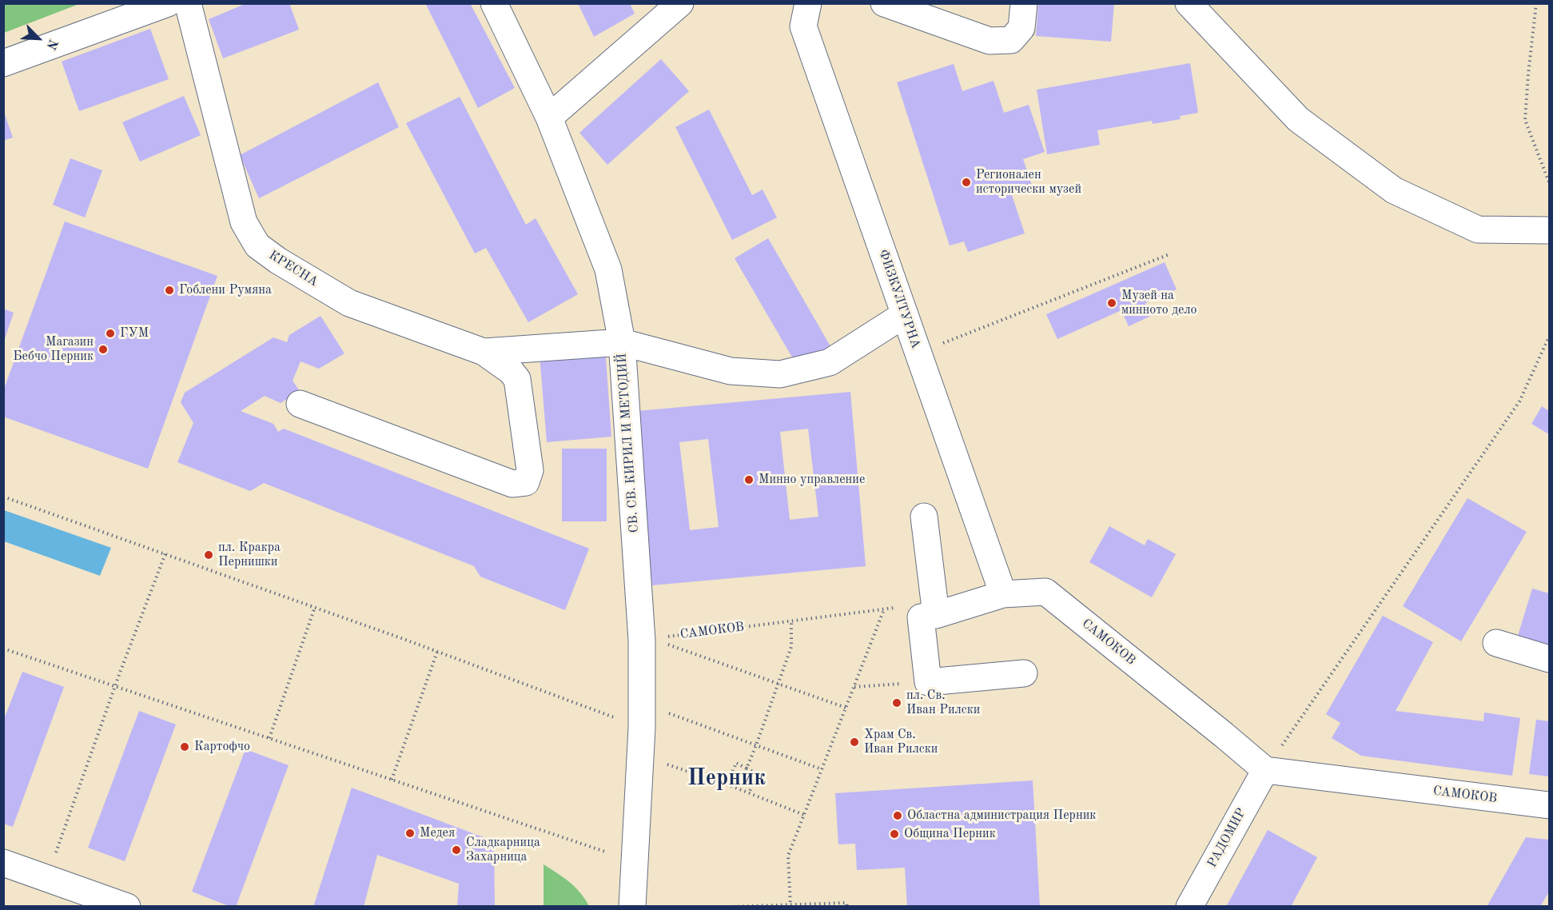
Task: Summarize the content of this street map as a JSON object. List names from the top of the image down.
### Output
{
  "streets": {
    "street": [
      "КРЕСНА",
      "ФИЗКУЛТУРНА",
      "СВ. СВ. КИРИЛ И МЕТОДИЙ",
      "САМОКОВ",
      "РАДОМИР"
    ]
  },
  "crossings": [
    ["ФИЗКУЛТУРНА", "САМОКОВ"],
    ["СВ. СВ. КИРИЛ И МЕТОДИЙ", "САМОКОВ"],
    ["САМОКОВ", "РАДОМИР"]
  ],
  "districts": ["Перник"],
  "places": [
    "Регионален исторически музей",
    "Гоблени Румяна",
    "Музей на минното дело",
    "ГУМ",
    "Магазин Бебчо Перник",
    "Минно управление",
    "пл. Кракра Пернишки",
    "пл. Св. Иван Рилски",
    "Храм Св. Иван Рилски",
    "Картофчо",
    "Областна администрация Перник",
    "Медея",
    "Община Перник",
    "Сладкарница Захарница"
  ],
  "north": "bottom right"
}
